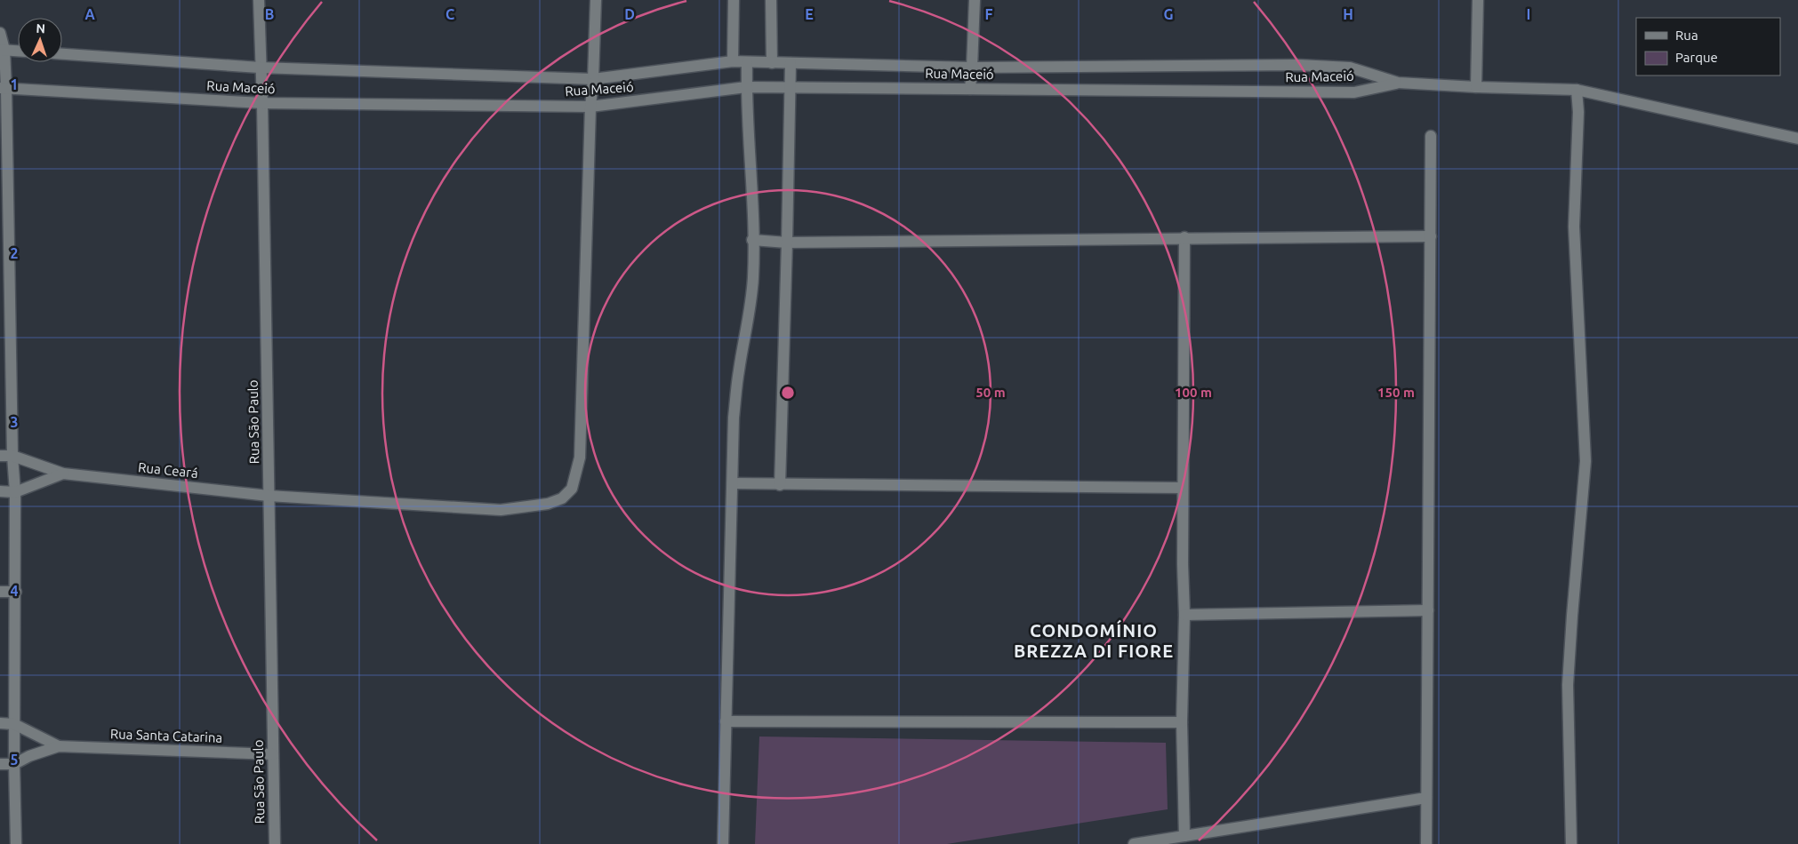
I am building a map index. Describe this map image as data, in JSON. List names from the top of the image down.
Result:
{
  "streets": {
    "street": [
      "Rua Maceió",
      "Rua São Paulo",
      "Rua Ceará",
      "Rua Santa Catarina"
    ]
  },
  "crossings": [
    ["Rua Maceió", "Rua São Paulo"],
    ["Rua Maceió", "Rua Ceará"],
    ["Rua São Paulo", "Rua Ceará"],
    ["Rua São Paulo", "Rua Santa Catarina"]
  ],
  "districts": ["CONDOMÍNIO BREZZA DI FIORE"],
  "legend": ["Rua", "Parque"],
  "north": "top",
  "grid": {
    "columns": [
      "A",
      "B",
      "C",
      "D",
      "E",
      "F",
      "G",
      "H",
      "I"
    ],
    "rows": [
      "1",
      "2",
      "3",
      "4",
      "5"
    ]
  },
  "rings": ["50 m", "100 m", "150 m"]
}
